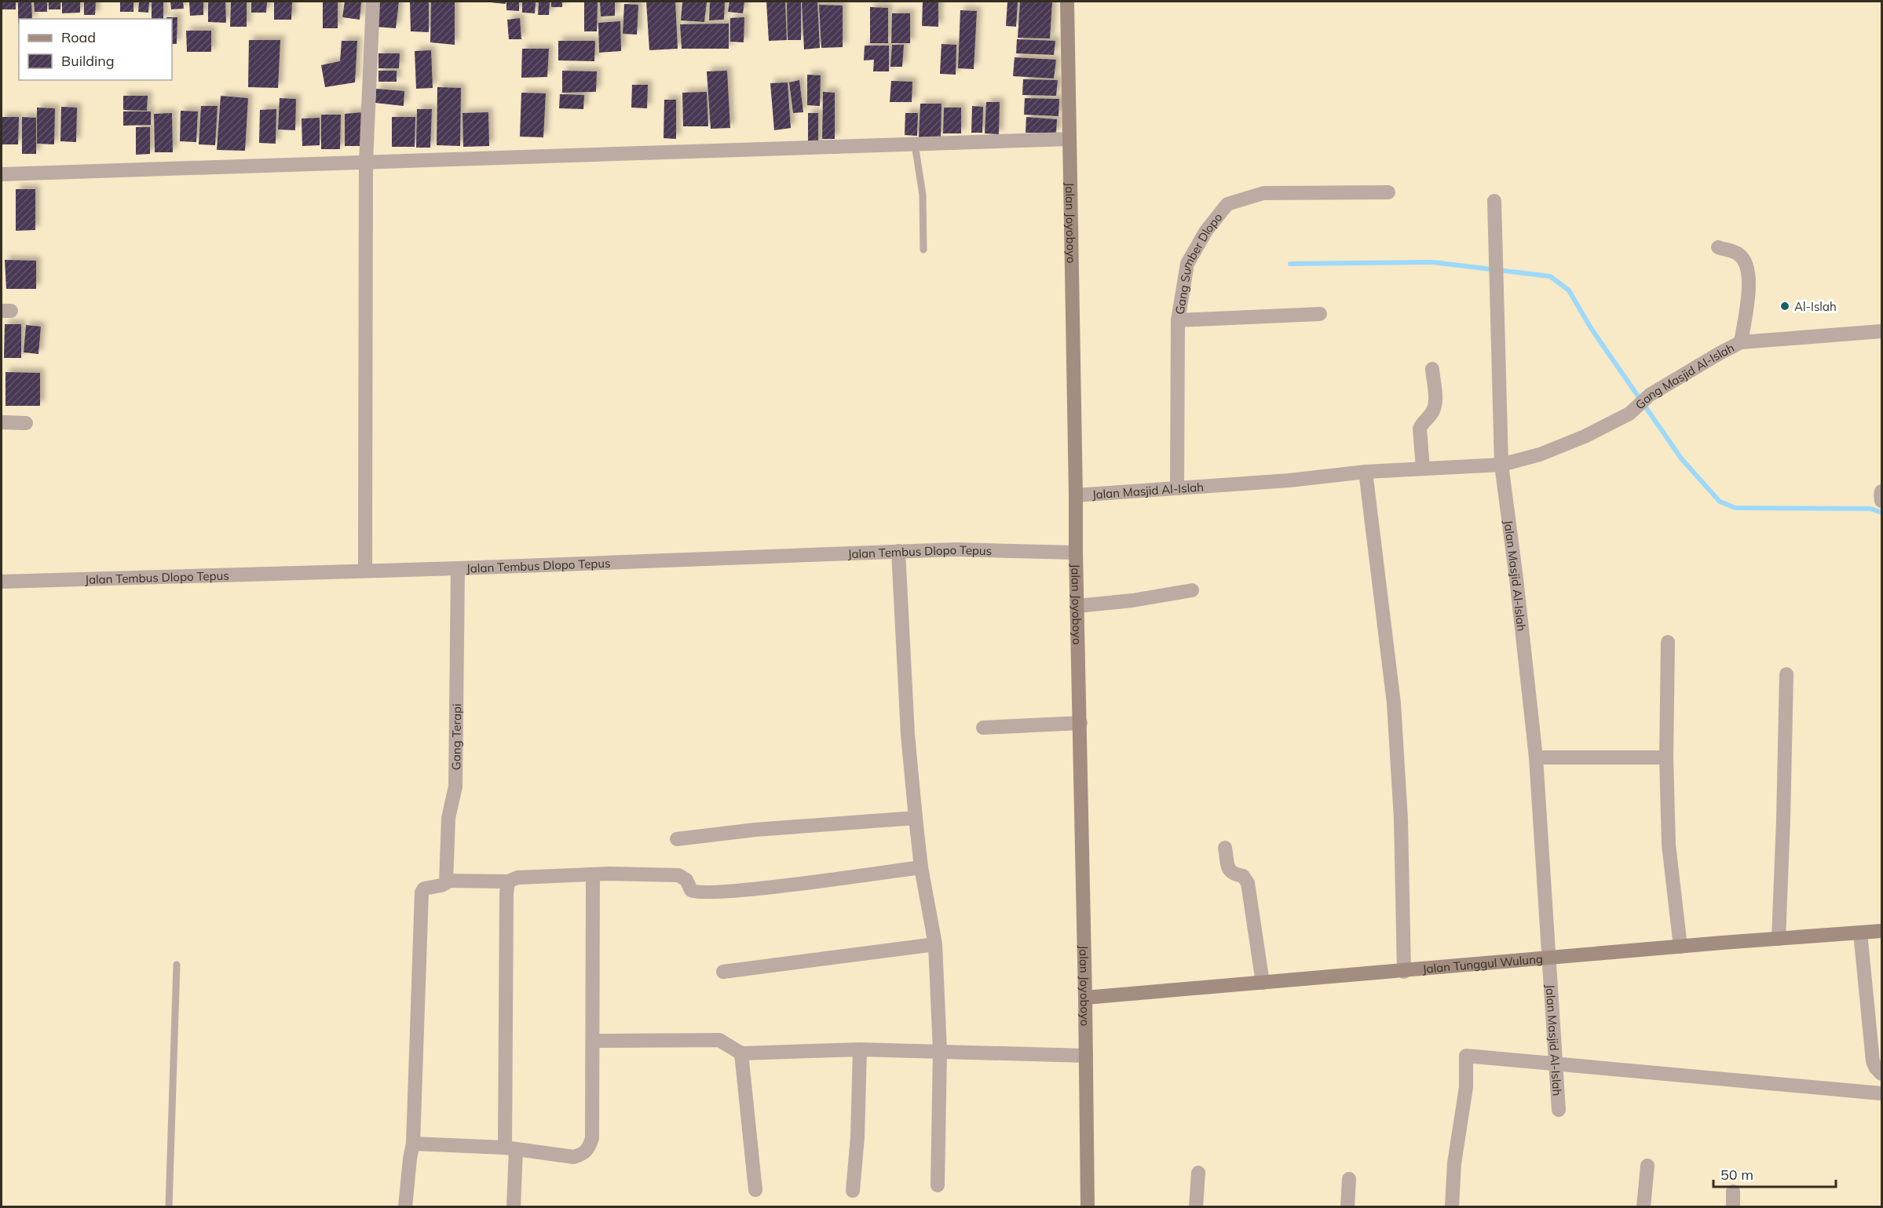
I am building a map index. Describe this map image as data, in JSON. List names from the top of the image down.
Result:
{
  "streets": {
    "main road": ["Jalan Joyoboyo", "Jalan Tunggul Wulung"],
    "street": [
      "Gang Sumber Dlopo",
      "Gang Masjid Al-Islah",
      "Jalan Masjid Al-Islah",
      "Jalan Tembus Dlopo Tepus",
      "Gang Terapi"
    ]
  },
  "crossings": [
    ["Jalan Joyoboyo", "Jalan Masjid Al-Islah"],
    ["Jalan Joyoboyo", "Jalan Tembus Dlopo Tepus"],
    ["Jalan Joyoboyo", "Jalan Tunggul Wulung"],
    ["Gang Sumber Dlopo", "Jalan Masjid Al-Islah"],
    ["Gang Masjid Al-Islah", "Jalan Masjid Al-Islah"],
    ["Jalan Masjid Al-Islah", "Jalan Tunggul Wulung"],
    ["Jalan Tembus Dlopo Tepus", "Gang Terapi"]
  ],
  "places": ["Al-Islah"],
  "legend": ["Road", "Building"],
  "scale_bar": "50 m"
}
